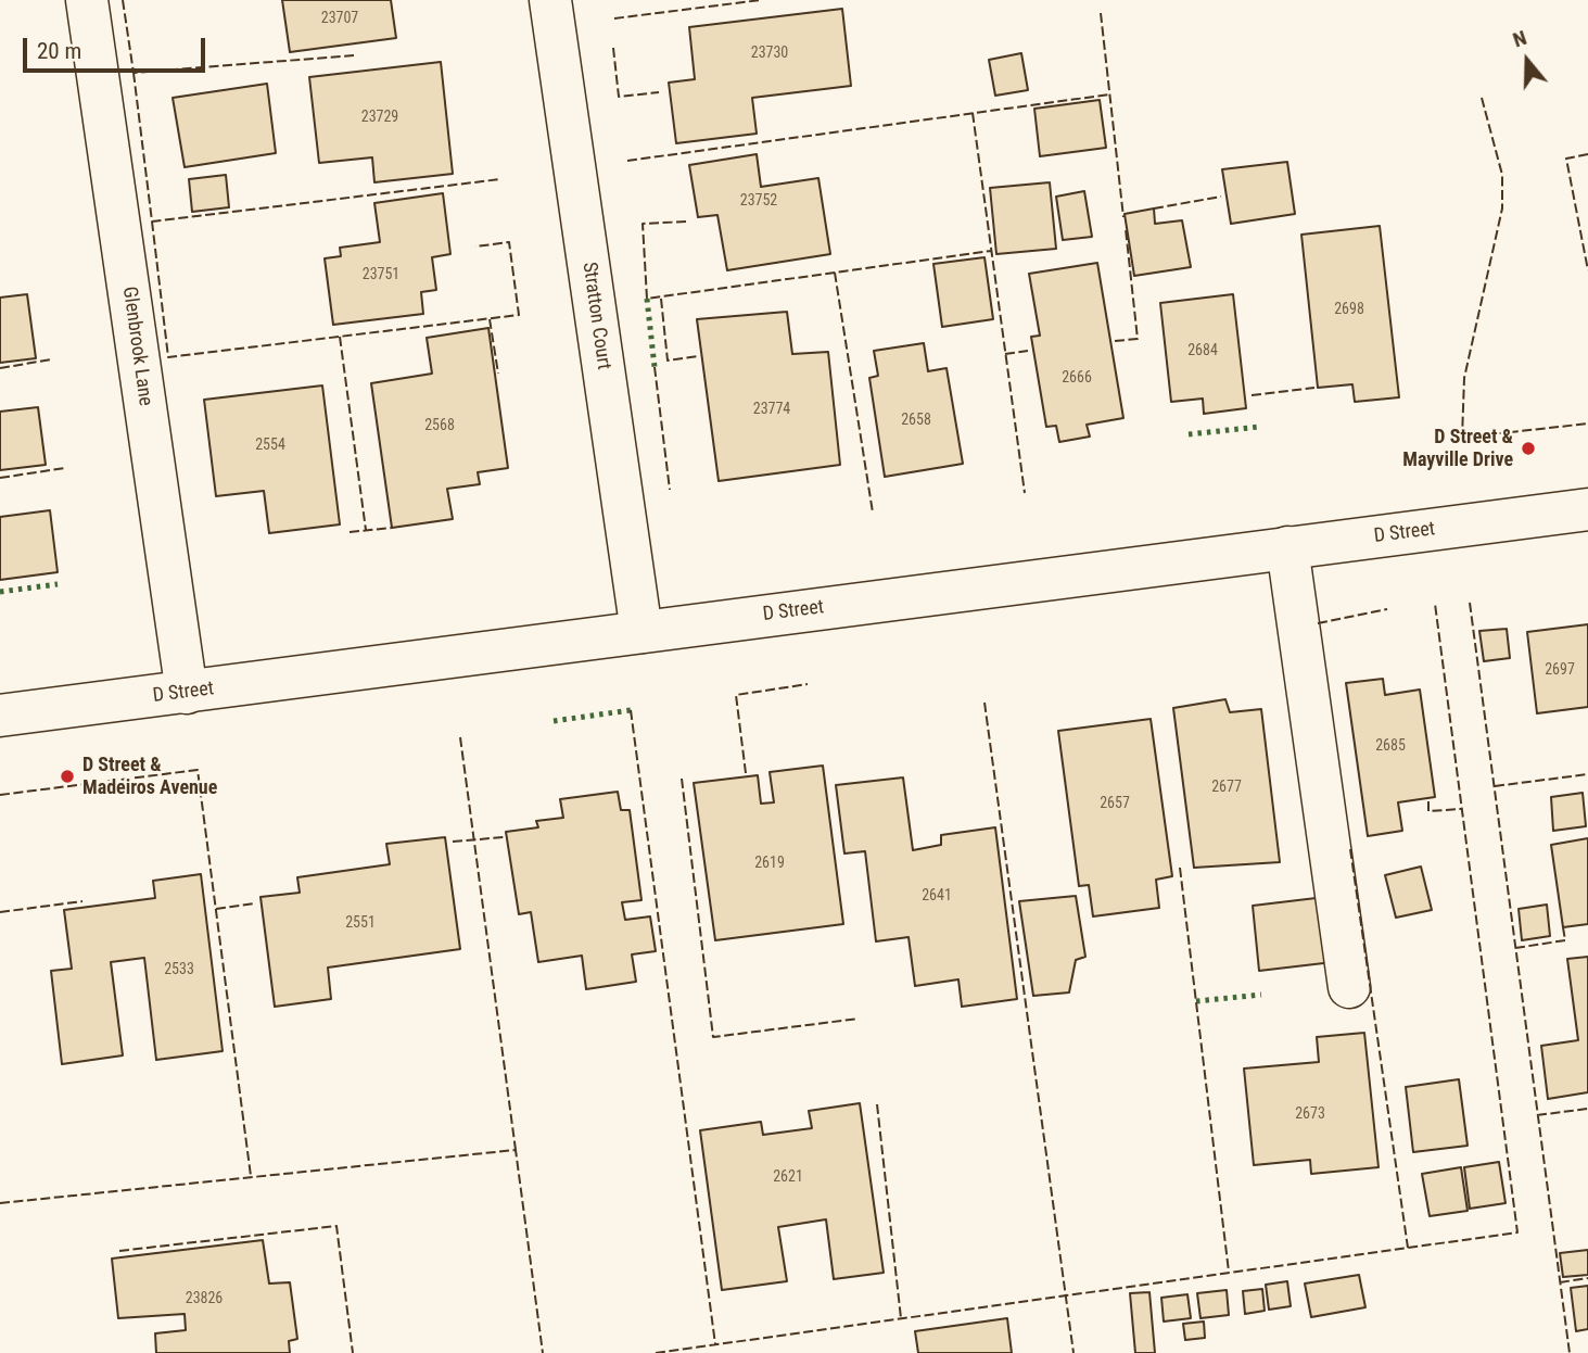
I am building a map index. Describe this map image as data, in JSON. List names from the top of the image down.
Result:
{
  "streets": {
    "main road": ["Stratton Court", "Glenbrook Lane", "D Street"]
  },
  "crossings": [
    ["Stratton Court", "D Street"],
    ["Glenbrook Lane", "D Street"]
  ],
  "places": ["D Street & Mayville Drive", "D Street & Madeiros Avenue"],
  "house_numbers": [
    "23707",
    "23730",
    "23729",
    "23752",
    "23751",
    "2698",
    "2684",
    "2666",
    "23774",
    "2658",
    "2568",
    "2554",
    "2697",
    "2685",
    "2677",
    "2657",
    "2619",
    "2641",
    "2551",
    "2533",
    "2673",
    "2621",
    "23826"
  ],
  "scale_bar": "20 m",
  "north": "top"
}
